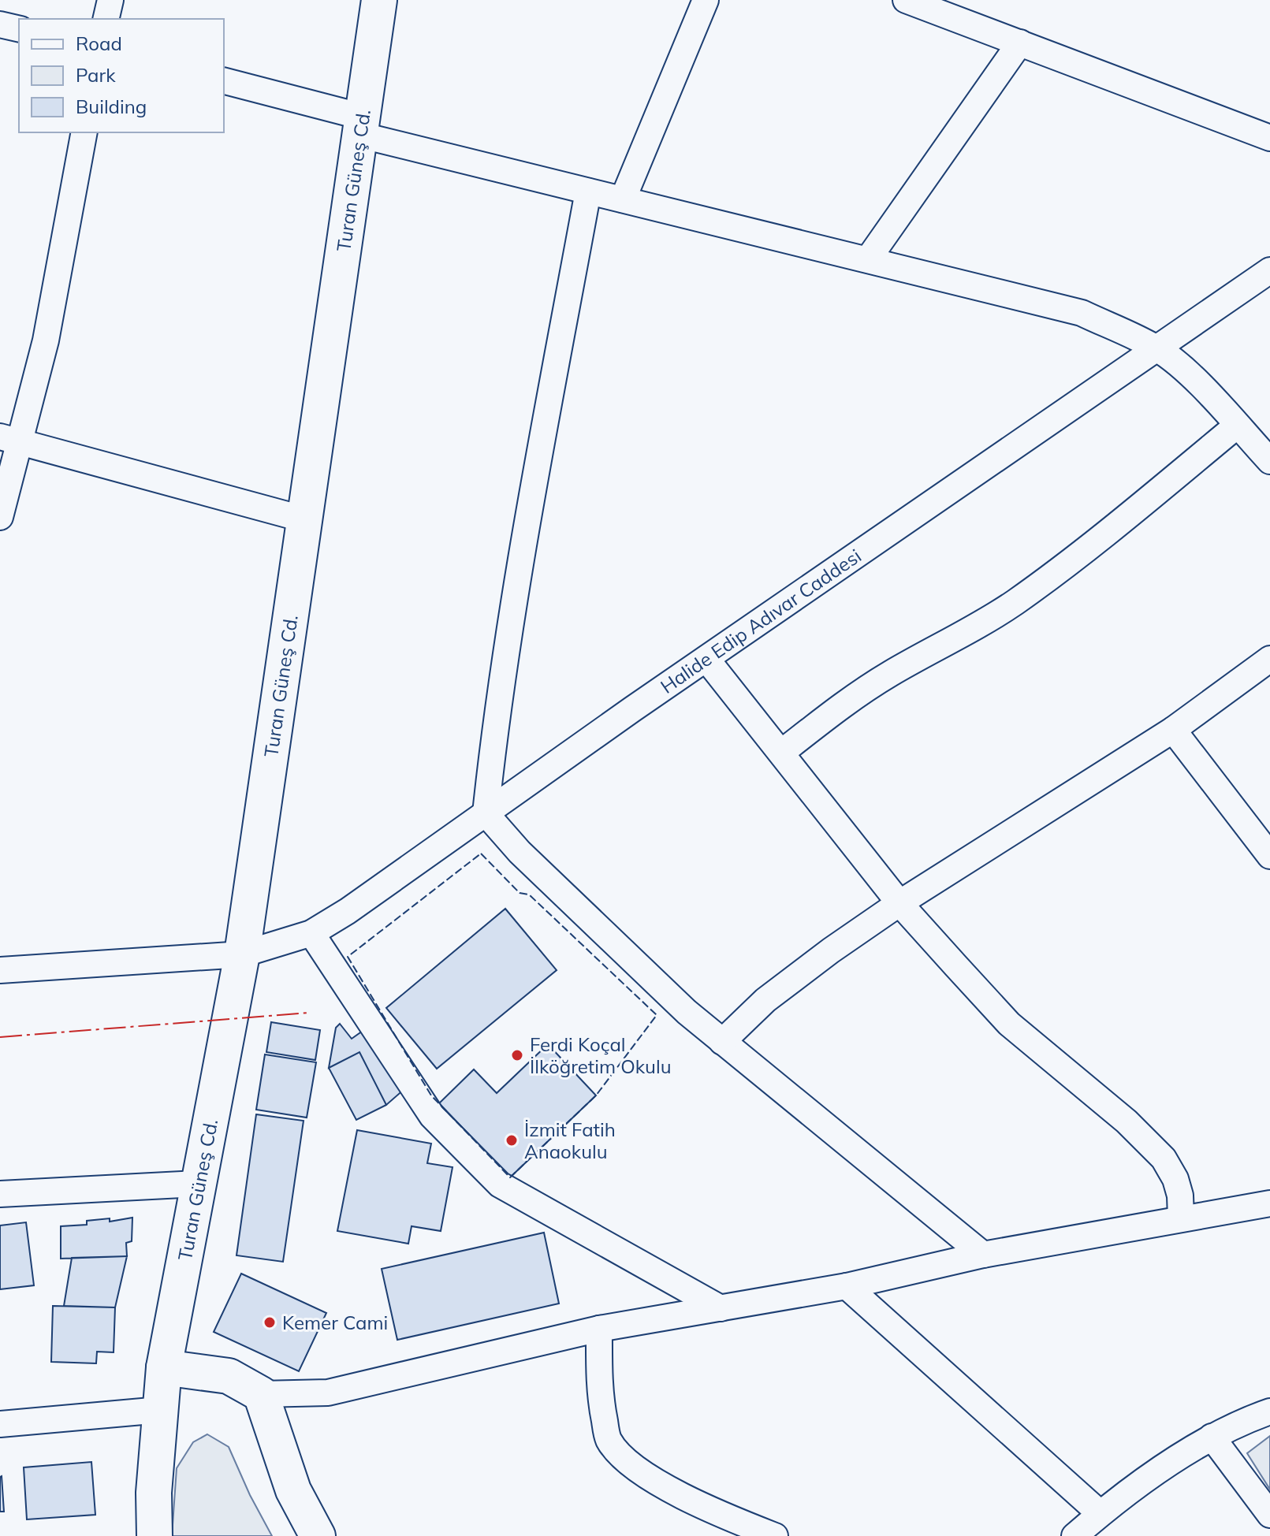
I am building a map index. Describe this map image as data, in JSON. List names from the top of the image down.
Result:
{
  "streets": {
    "main road": ["Turan Güneş Cd."],
    "street": ["Halide Edip Adıvar Caddesi"]
  },
  "crossings": [
    ["Turan Güneş Cd.", "Halide Edip Adıvar Caddesi"]
  ],
  "places": ["Ferdi Koçal İlköğretim Okulu", "İzmit Fatih Anaokulu", "Kemer Cami"],
  "legend": ["Road", "Park", "Building"]
}
